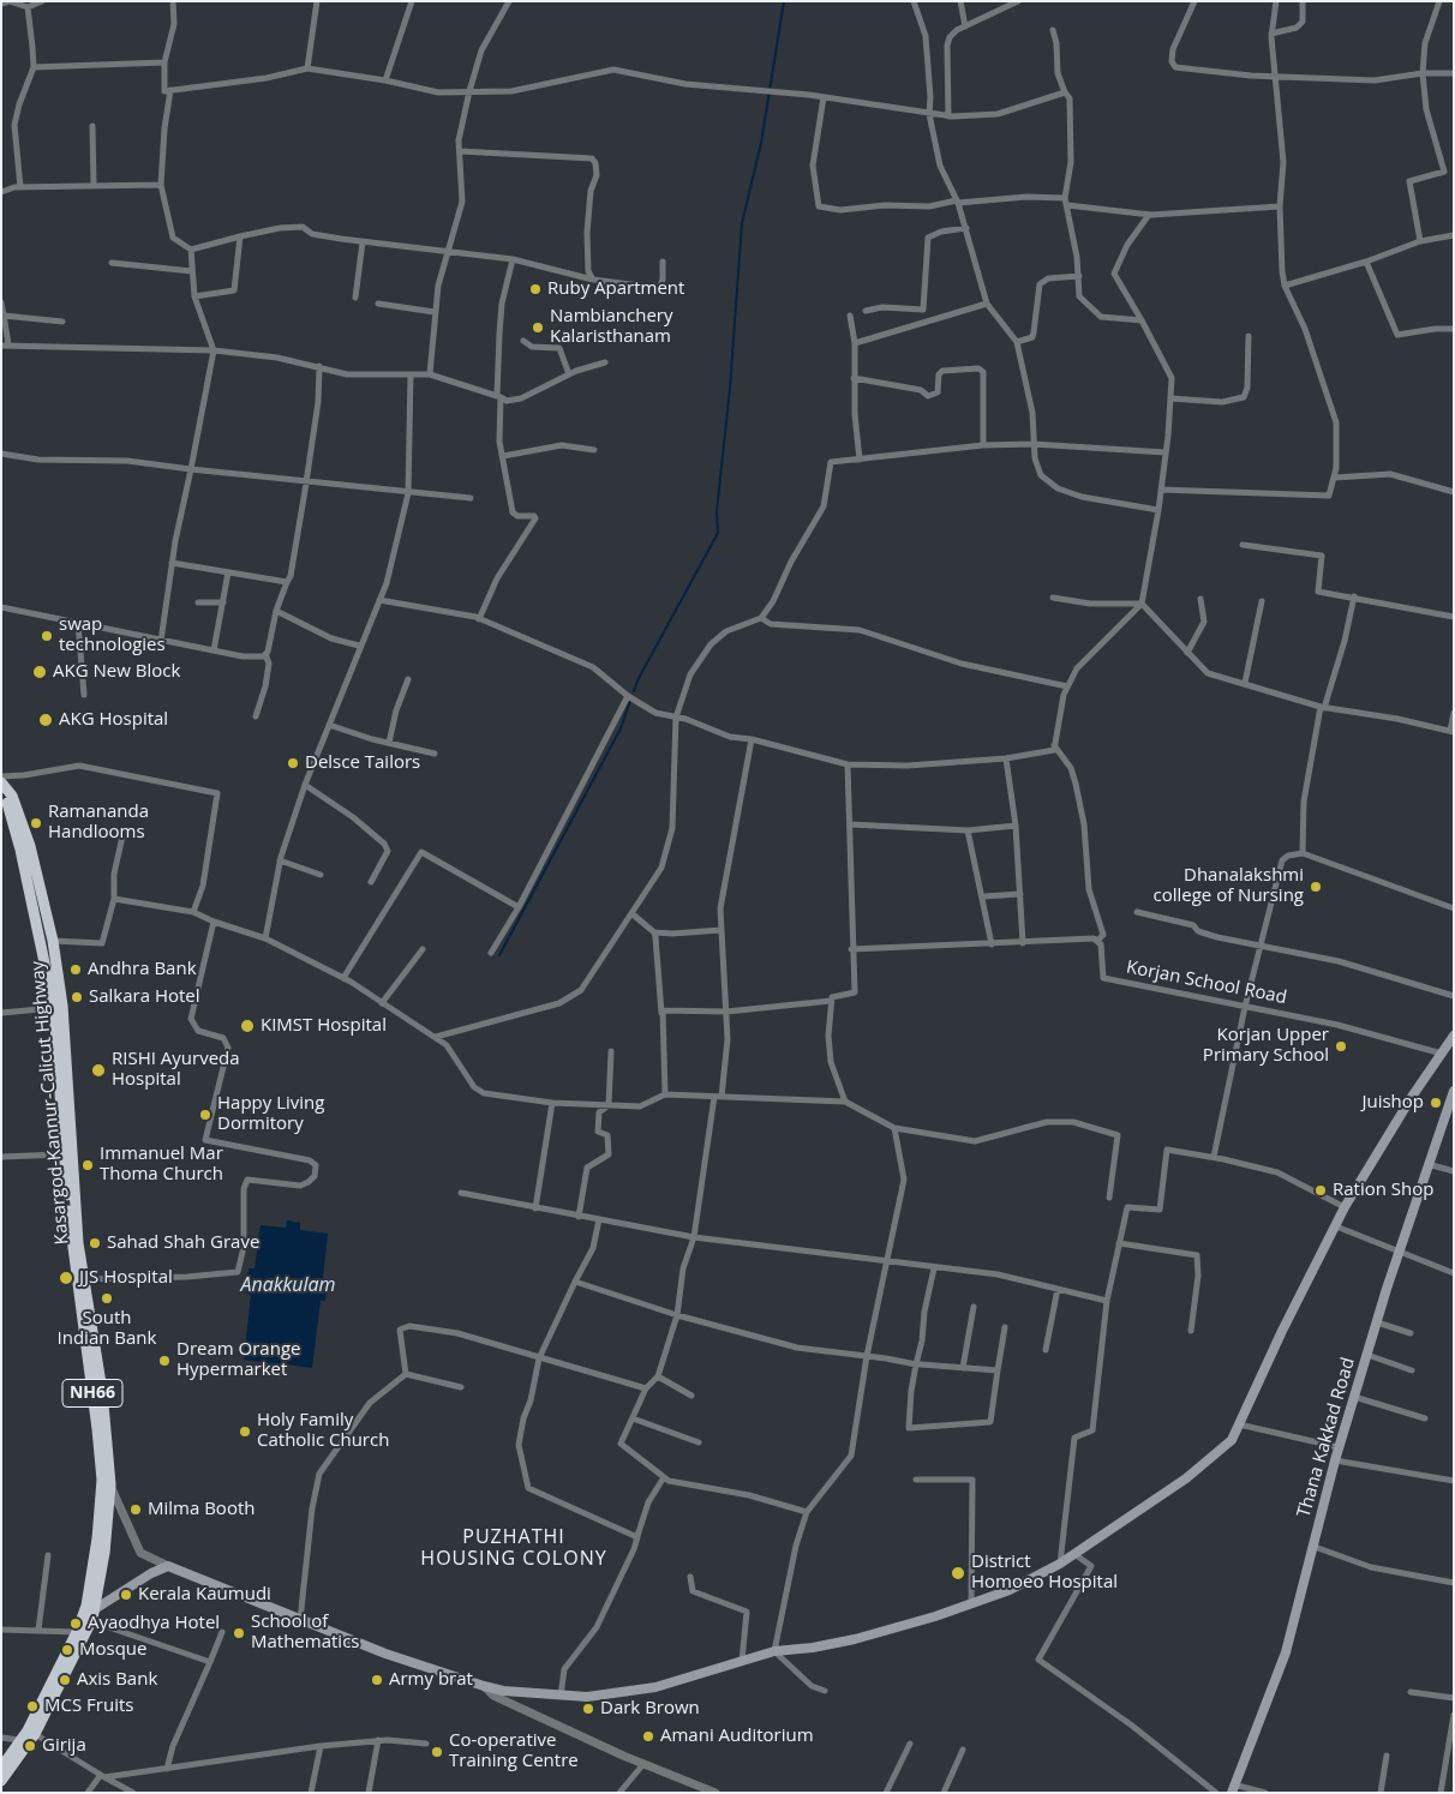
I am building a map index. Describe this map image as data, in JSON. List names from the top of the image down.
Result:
{
  "streets": {
    "highway": ["Kasargod-Kannur-Calicut Highway", "NH66"],
    "main road": ["Thana Kakkad Road"],
    "street": ["Korjan School Road"]
  },
  "districts": ["PUZHATHI HOUSING COLONY"],
  "water": ["Anakkulam"],
  "places": [
    "Ruby Apartment",
    "Nambianchery Kalaristhanam",
    "swap technologies",
    "AKG New Block",
    "AKG Hospital",
    "Delsce Tailors",
    "Ramananda Handlooms",
    "Dhanalakshmi college of Nursing",
    "Andhra Bank",
    "Salkara Hotel",
    "KIMST Hospital",
    "Korjan Upper Primary School",
    "RISHI Ayurveda Hospital",
    "Juishop",
    "Happy Living Dormitory",
    "Immanuel Mar Thoma Church",
    "Ration Shop",
    "Sahad Shah Grave",
    "JJS Hospital",
    "South Indian Bank",
    "Dream Orange Hypermarket",
    "Holy Family Catholic Church",
    "Milma Booth",
    "District Homoeo Hospital",
    "Kerala Kaumudi",
    "Ayaodhya Hotel",
    "School of Mathematics",
    "Mosque",
    "Axis Bank",
    "Army brat",
    "MCS Fruits",
    "Dark Brown",
    "Amani Auditorium",
    "Girija",
    "Co-operative Training Centre"
  ]
}
